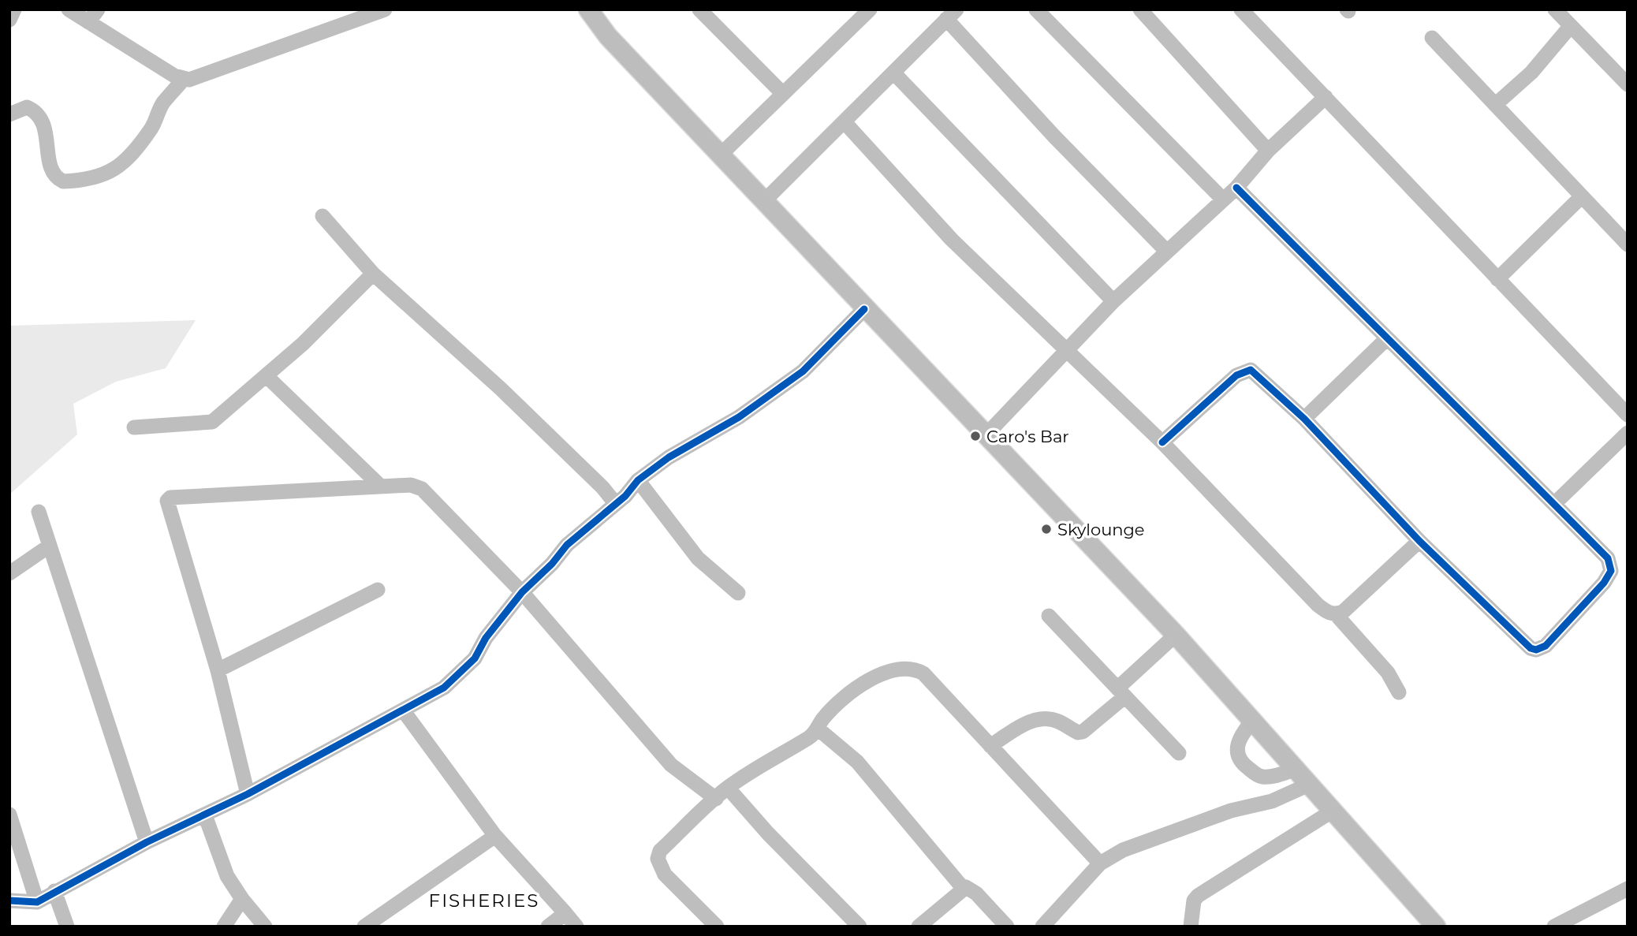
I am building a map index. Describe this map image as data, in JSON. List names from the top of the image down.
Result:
{
  "districts": ["FISHERIES"],
  "places": ["Caro's Bar", "Skylounge"]
}
